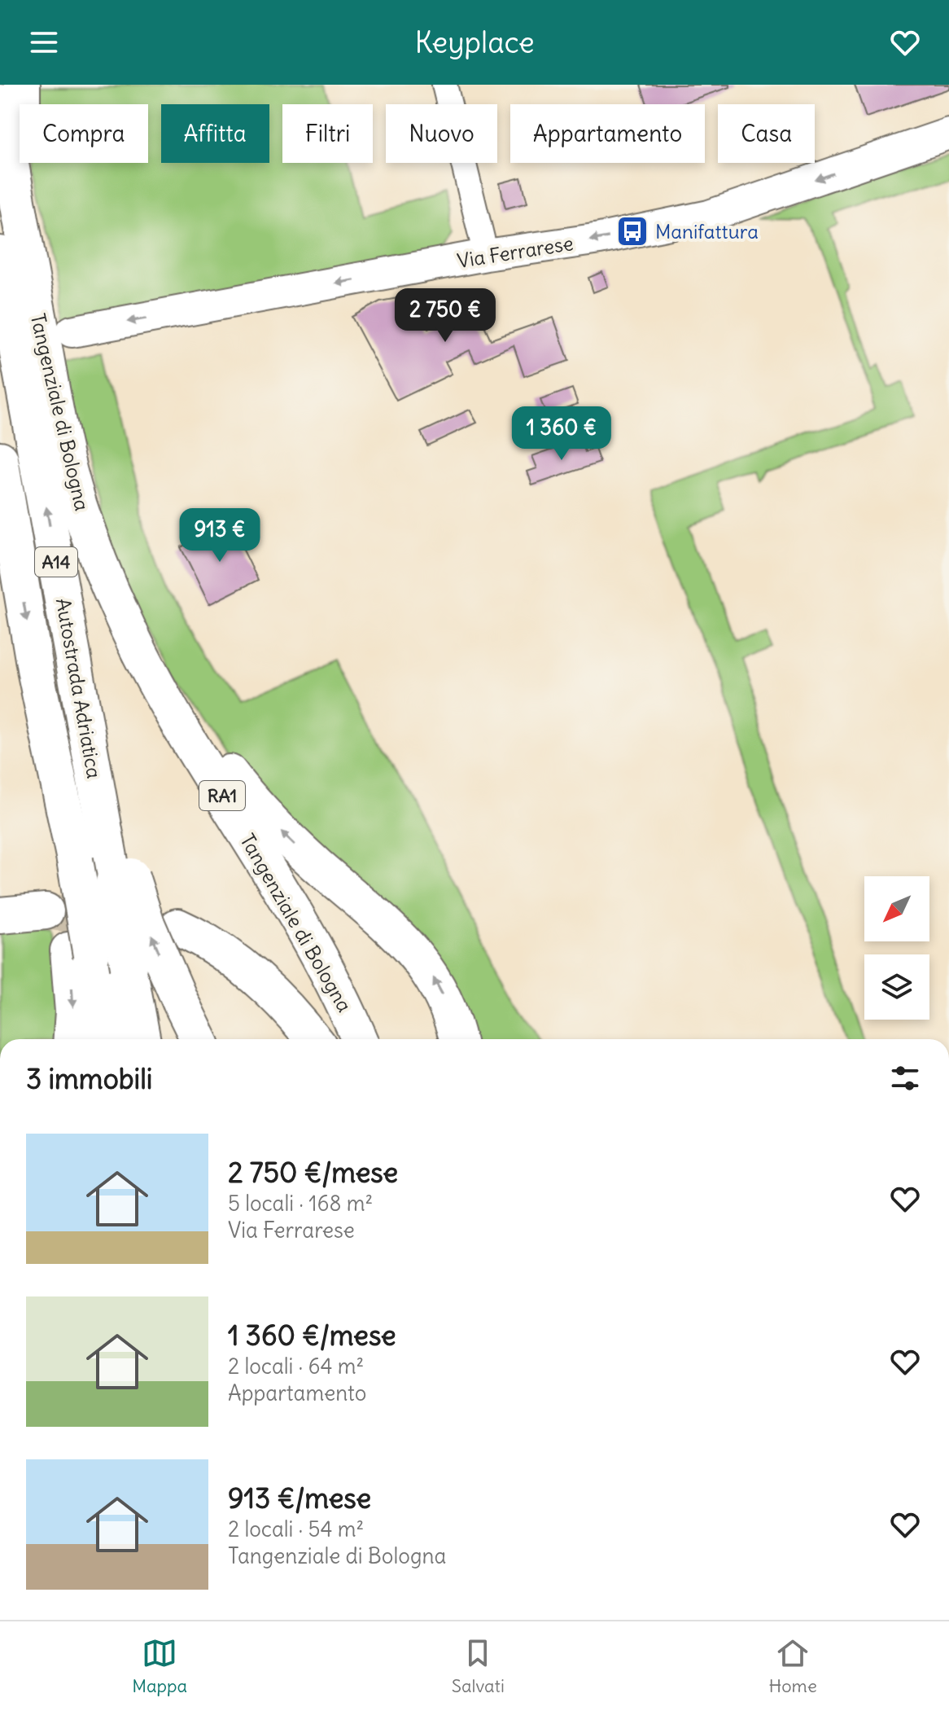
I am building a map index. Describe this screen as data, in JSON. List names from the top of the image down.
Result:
{
  "streets": {
    "highway": [
      "Tangenziale di Bologna",
      "A14",
      "Autostrada Adriatica",
      "RA1"
    ],
    "main road": ["Via Ferrarese"]
  },
  "crossings": [
    ["Via Ferrarese", "Tangenziale di Bologna"]
  ],
  "one_way": ["Via Ferrarese"],
  "places": {
    "bus stop": ["Manifattura"]
  },
  "north": "bottom left",
  "page": {
    "header": "Keyplace",
    "chip": [
      "Compra",
      "Affitta",
      "Filtri",
      "Nuovo",
      "Appartamento",
      "Casa"
    ],
    "price": ["2 750 €", "1 360 €", "913 €"],
    "heading": "3 immobili",
    "list": [
      {
        "name": "2 750 €/mese",
        "note": "5 locali · 168 m² · Via Ferrarese"
      },
      {
        "name": "1 360 €/mese",
        "note": "2 locali · 64 m² · Appartamento"
      },
      {
        "name": "913 €/mese",
        "note": "2 locali · 54 m² · Tangenziale di Bologna"
      }
    ],
    "tabs": ["Mappa", "Salvati", "Home"]
  }
}
